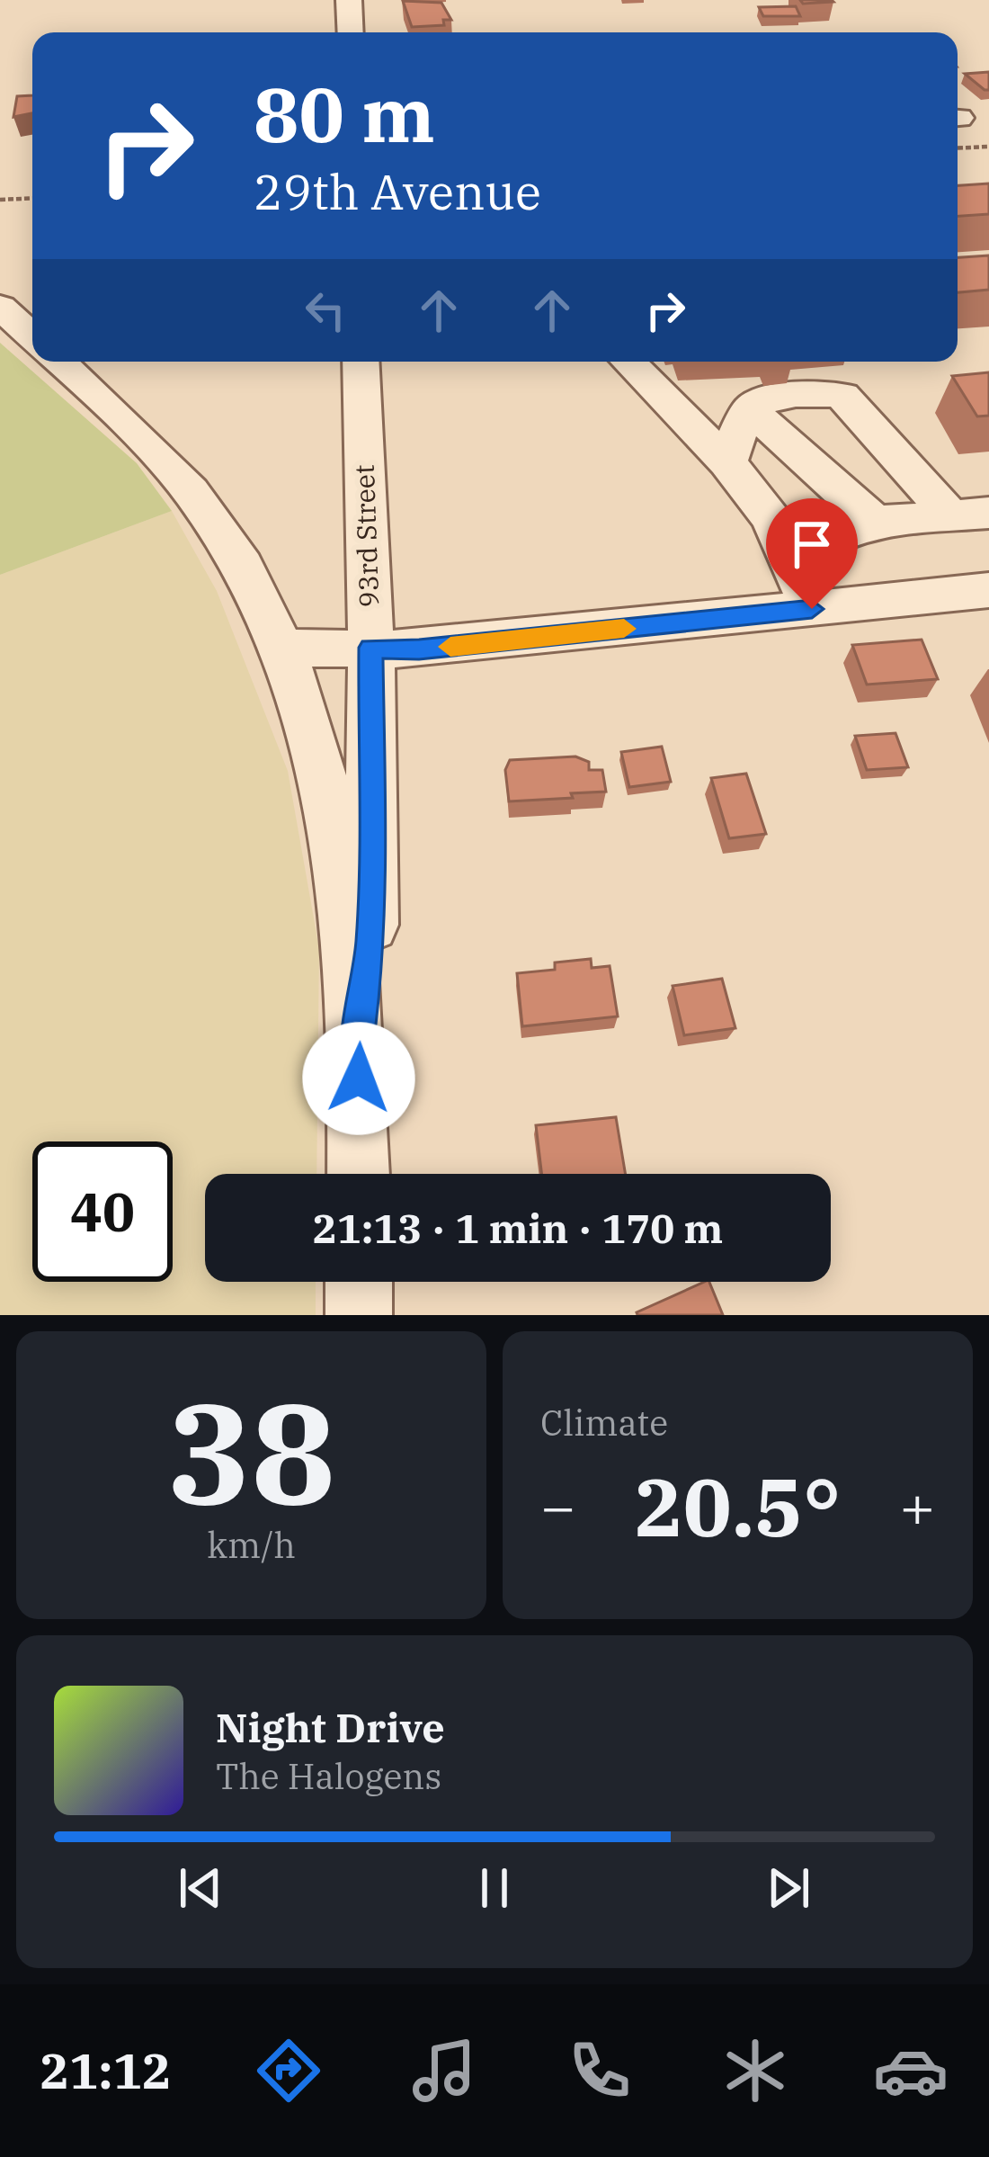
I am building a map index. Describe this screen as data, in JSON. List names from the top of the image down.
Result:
{
  "streets": {
    "street": ["93rd Street"]
  },
  "page": {
    "turn": ["80 m", "29th Avenue"],
    "limit": "40",
    "trip": "21:13 · 1 min · 170 m",
    "tile": [
      ["38", "km/h"],
      "Climate"
    ],
    "heat": ["−", "20.5°", "+"],
    "song": ["Night Drive", "The Halogens"],
    "tabs": "21:12"
  }
}
